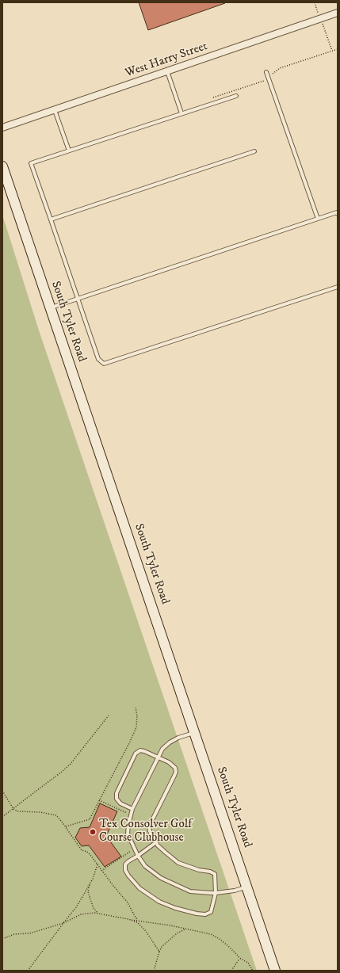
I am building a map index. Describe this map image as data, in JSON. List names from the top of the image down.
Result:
{
  "streets": {
    "street": ["West Harry Street", "South Tyler Road"]
  },
  "places": ["Tex Consolver Golf Course Clubhouse"]
}
